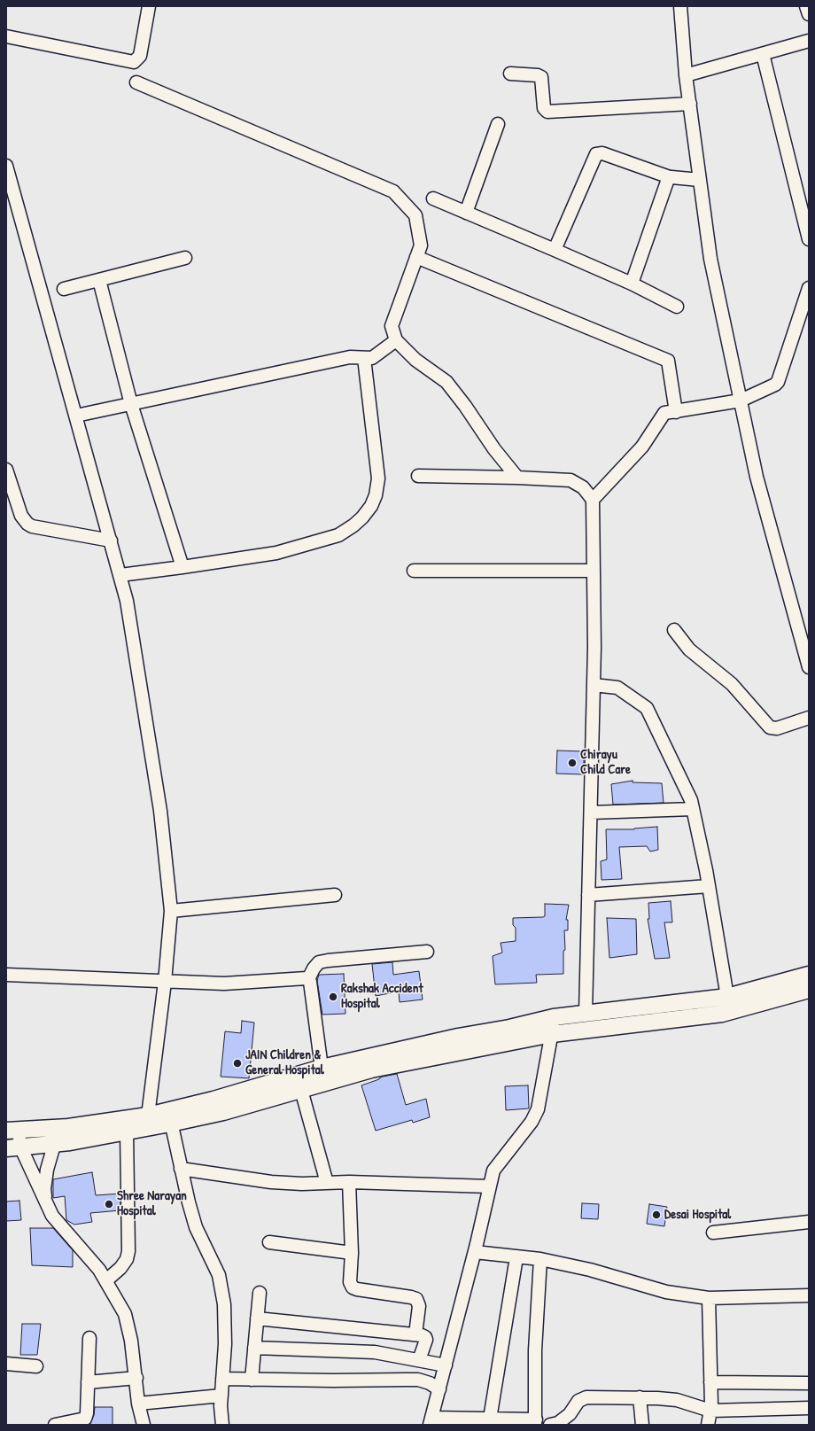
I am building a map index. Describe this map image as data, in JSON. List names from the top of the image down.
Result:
{
  "places": [
    "Chirayu Child Care",
    "Rakshak Accident Hospital",
    "JAIN Children & General Hospital",
    "Shree Narayan Hospital",
    "Desai Hospital"
  ]
}
